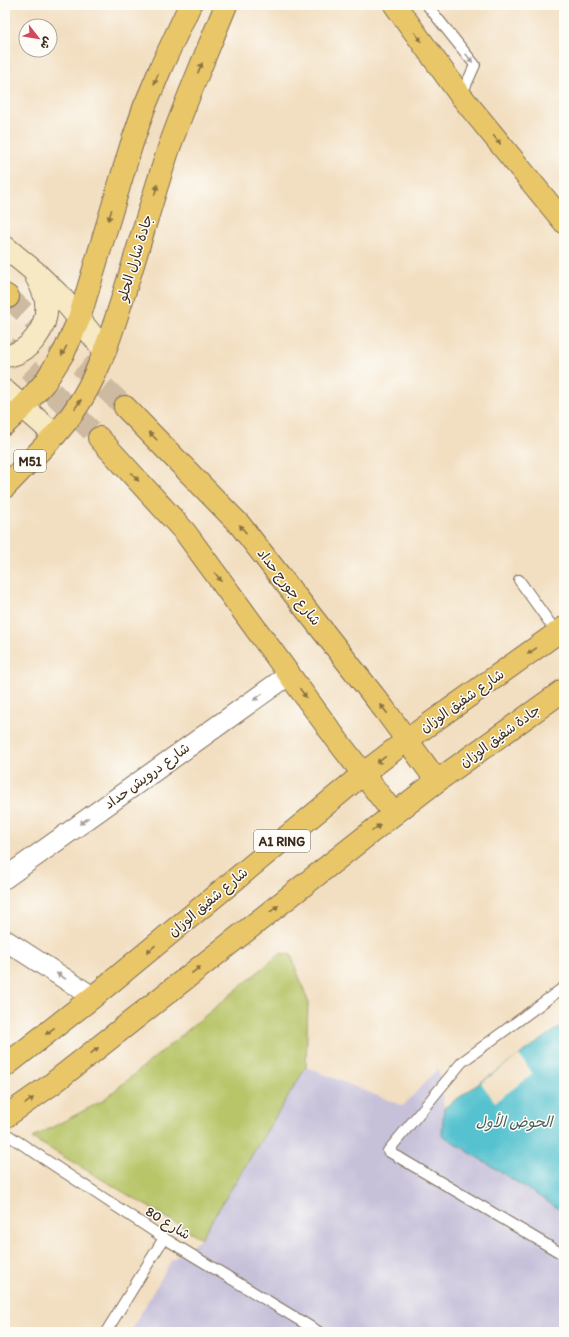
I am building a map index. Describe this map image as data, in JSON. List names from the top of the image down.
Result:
{
  "streets": {
    "main road": [
      "جادة شارل الحلو",
      "M51",
      "شارع جورج حداد",
      "شارع شفيق الوزان",
      "جادة شفيق الوزان",
      "A1 RING"
    ],
    "street": ["شارع درويش حداد"],
    "lane": ["شارع 80"]
  },
  "crossings": [
    ["شارع جورج حداد", "شارع شفيق الوزان"],
    ["شارع جورج حداد", "جادة شفيق الوزان"]
  ],
  "one_way": ["شارع درويش حداد"],
  "water": ["الحوض الأول"],
  "north": "bottom right"
}
